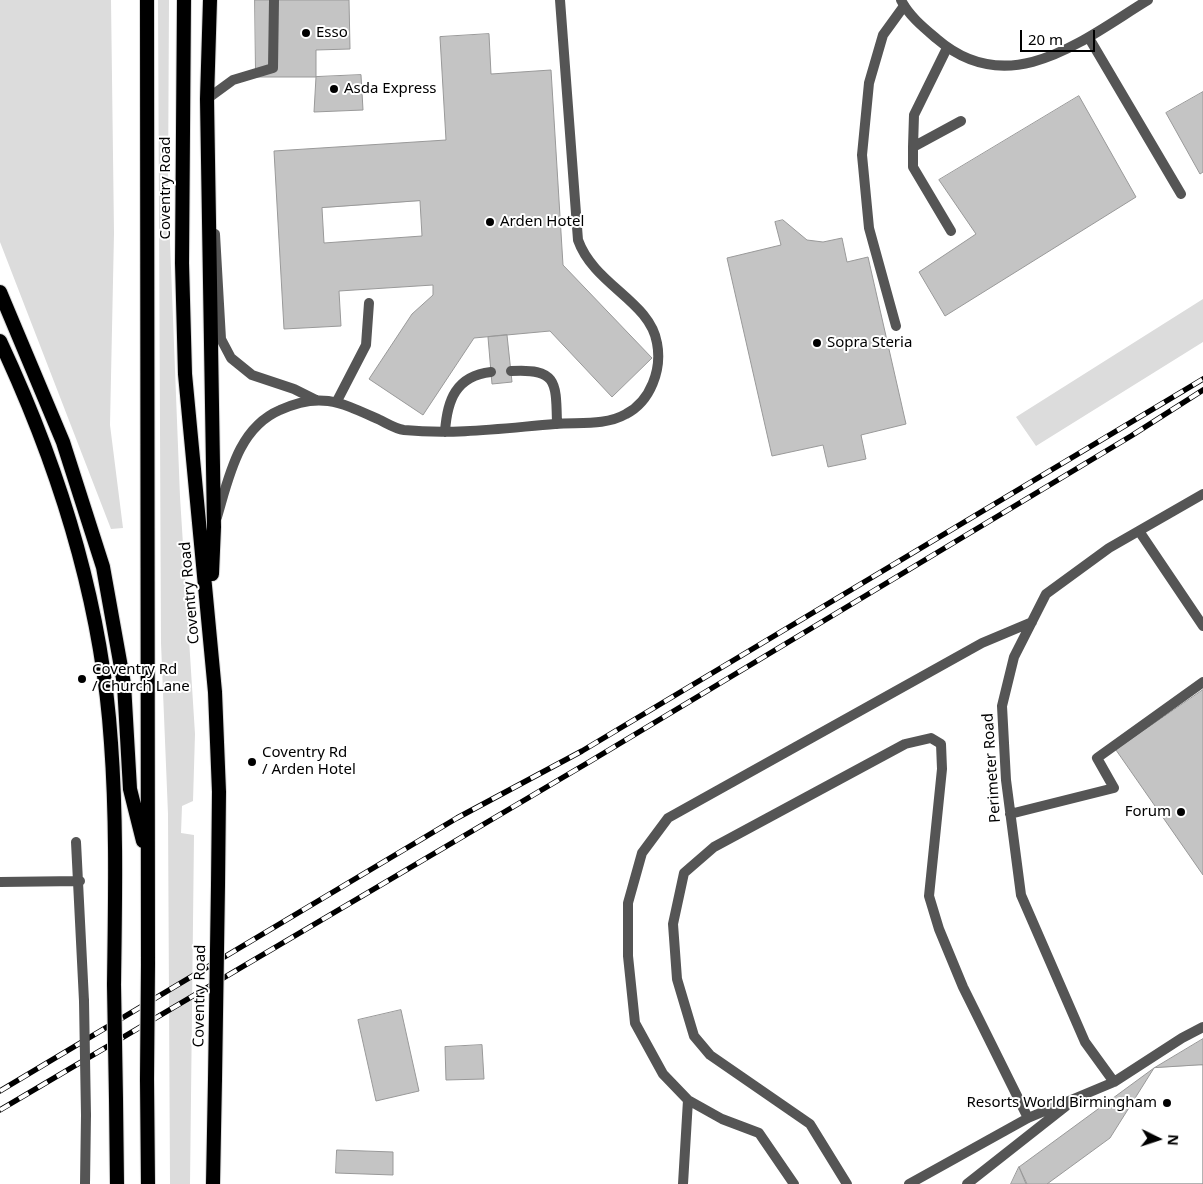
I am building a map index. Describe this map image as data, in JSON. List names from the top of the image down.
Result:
{
  "streets": {
    "highway": ["Coventry Road"],
    "street": ["Perimeter Road"]
  },
  "places": [
    "Esso",
    "Asda Express",
    "Arden Hotel",
    "Sopra Steria",
    "Coventry Rd / Church Lane",
    "Coventry Rd / Arden Hotel",
    "Forum",
    "Resorts World Birmingham"
  ],
  "scale_bar": "20 m",
  "north": "right"
}
